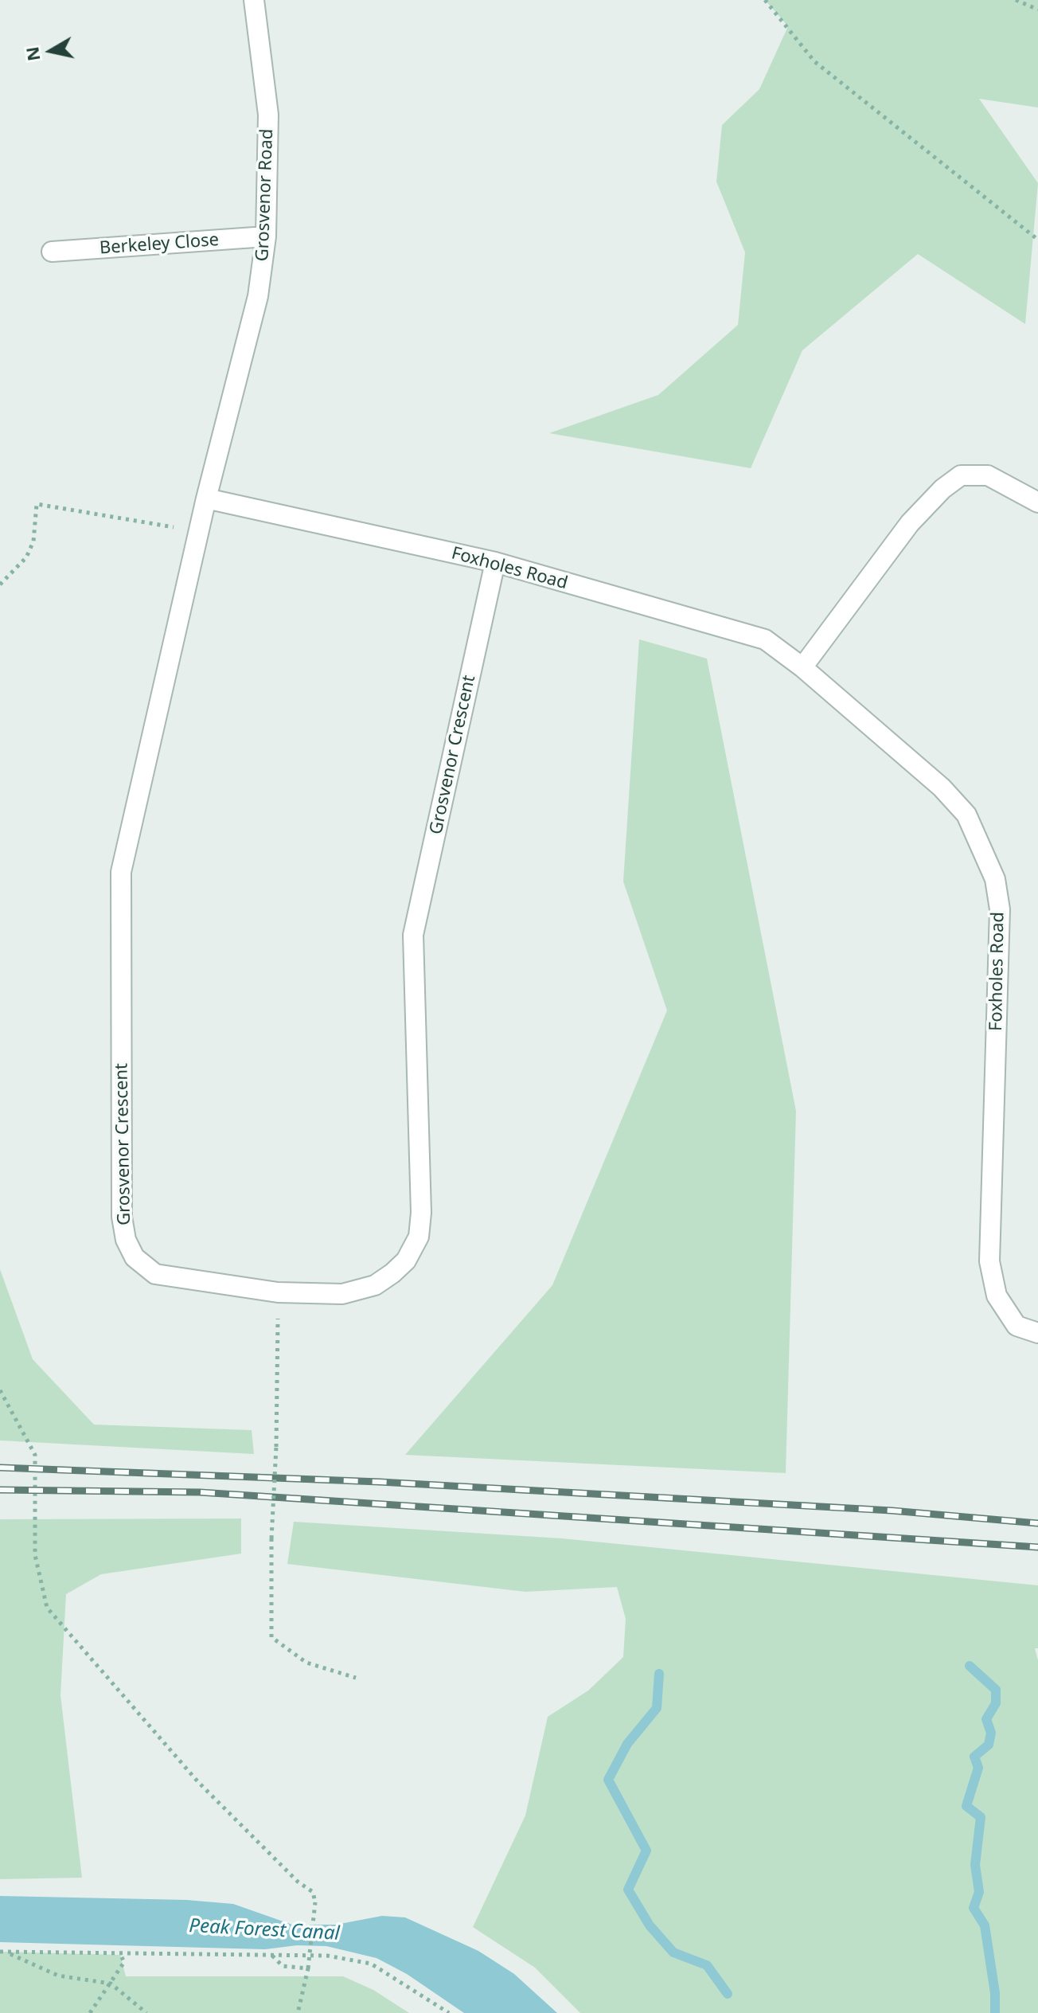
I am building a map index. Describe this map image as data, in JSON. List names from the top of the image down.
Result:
{
  "streets": {
    "street": [
      "Grosvenor Road",
      "Berkeley Close",
      "Foxholes Road",
      "Grosvenor Crescent"
    ]
  },
  "crossings": [
    ["Grosvenor Road", "Berkeley Close"],
    ["Grosvenor Road", "Foxholes Road"],
    ["Grosvenor Road", "Grosvenor Crescent"],
    ["Foxholes Road", "Grosvenor Crescent"]
  ],
  "water": ["Peak Forest Canal"],
  "north": "left"
}
